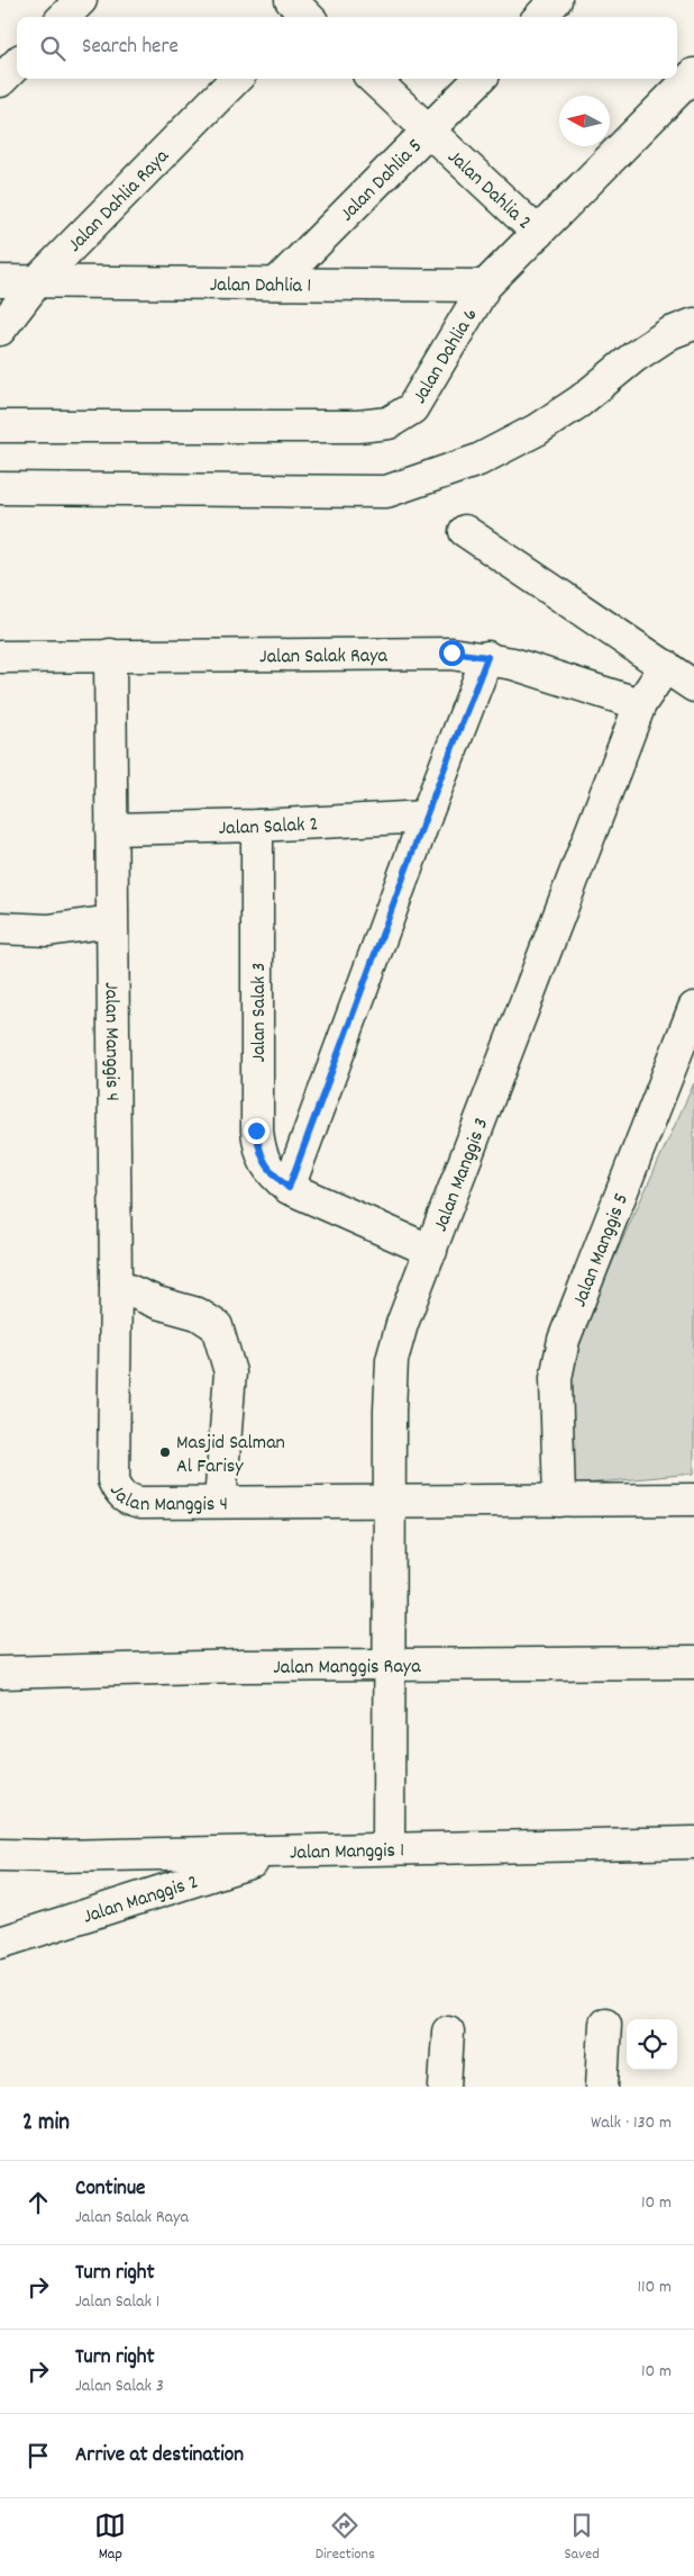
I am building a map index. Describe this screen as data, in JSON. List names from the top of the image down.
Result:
{
  "streets": {
    "street": [
      "Jalan Dahlia 5",
      "Jalan Dahlia 2",
      "Jalan Dahlia Raya",
      "Jalan Dahlia 1",
      "Jalan Dahlia 6",
      "Jalan Salak Raya",
      "Jalan Salak 2",
      "Jalan Salak 3",
      "Jalan Manggis 4",
      "Jalan Manggis 3",
      "Jalan Manggis 5",
      "Jalan Manggis Raya",
      "Jalan Manggis 1",
      "Jalan Manggis 2"
    ]
  },
  "crossings": [
    ["Jalan Dahlia 5", "Jalan Dahlia 2"],
    ["Jalan Dahlia 5", "Jalan Dahlia 1"],
    ["Jalan Dahlia 2", "Jalan Dahlia 6"],
    ["Jalan Dahlia Raya", "Jalan Dahlia 1"],
    ["Jalan Dahlia 1", "Jalan Dahlia 6"],
    ["Jalan Salak Raya", "Jalan Manggis 4"],
    ["Jalan Salak Raya", "Jalan Manggis 3"],
    ["Jalan Salak 2", "Jalan Salak 3"],
    ["Jalan Salak 2", "Jalan Manggis 4"],
    ["Jalan Salak 3", "Jalan Manggis 3"],
    ["Jalan Manggis 4", "Jalan Manggis 3"],
    ["Jalan Manggis 4", "Jalan Manggis 5"],
    ["Jalan Manggis 3", "Jalan Manggis Raya"],
    ["Jalan Manggis 3", "Jalan Manggis 1"],
    ["Jalan Manggis 1", "Jalan Manggis 2"]
  ],
  "places": ["Masjid Salman Al Farisy"],
  "north": "left",
  "page": {
    "search": "Search here",
    "heading": ["2 min", "Walk · 130 m"],
    "list": [
      ["Continue", "Jalan Salak Raya", "10 m"],
      ["Turn right", "Jalan Salak 1", "110 m"],
      ["Turn right", "Jalan Salak 3", "10 m"],
      "Arrive at destination"
    ],
    "nav": ["Map", "Directions", "Saved"]
  }
}
